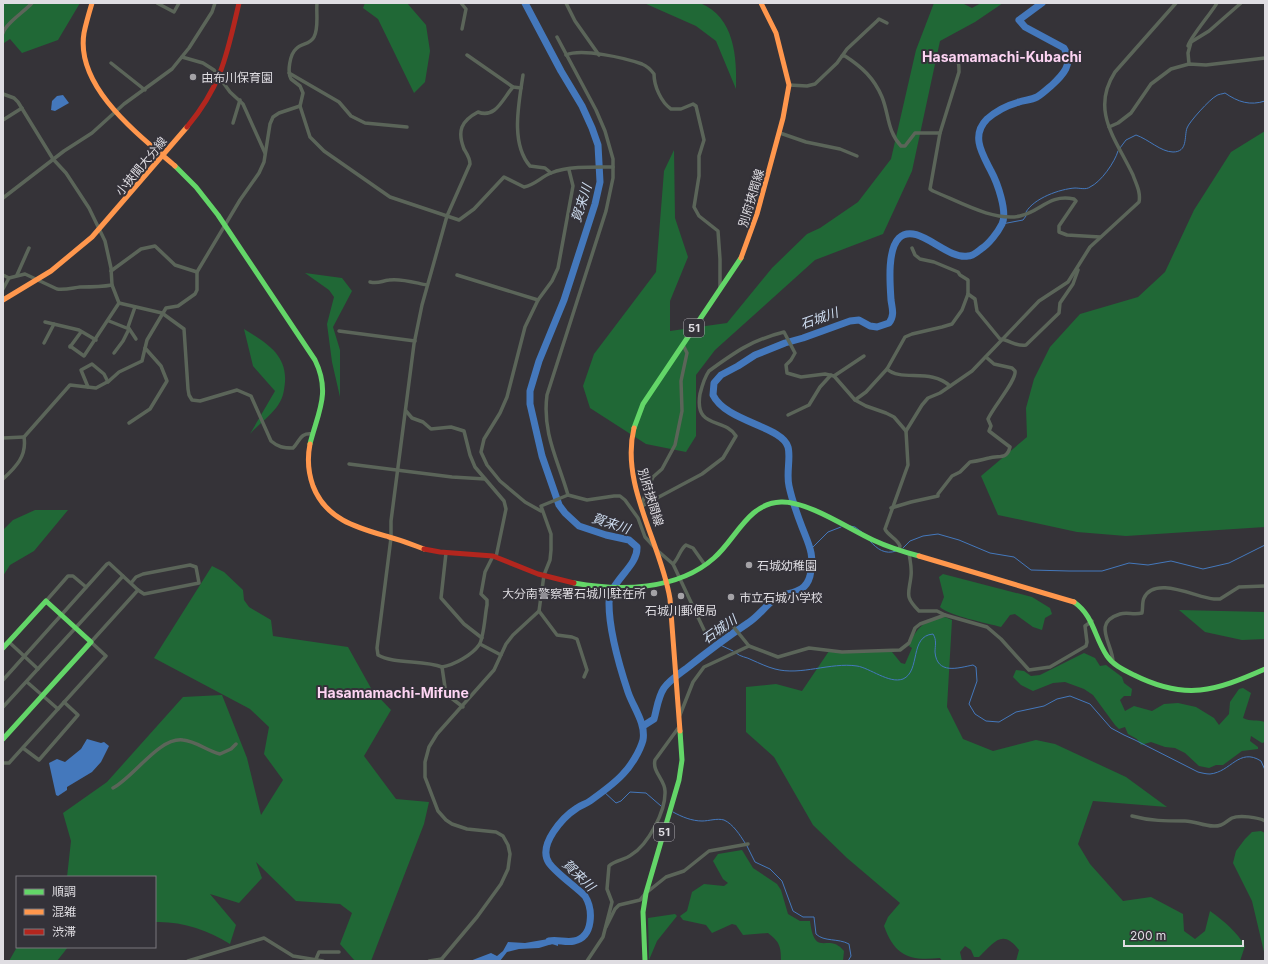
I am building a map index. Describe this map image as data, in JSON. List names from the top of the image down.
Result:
{
  "streets": {
    "street": ["小挾間大分線", "別府挾間線", "51"]
  },
  "districts": ["Hasamamachi-Kubachi", "Hasamamachi-Mifune"],
  "water": ["賀来川", "石城川"],
  "places": [
    "由布川保育園",
    "石城幼稚園",
    "大分南警察署石城川駐在所",
    "石城川郵便局",
    "市立石城小学校"
  ],
  "legend": ["順調", "混雑", "渋滞"],
  "scale_bar": "200 m"
}
